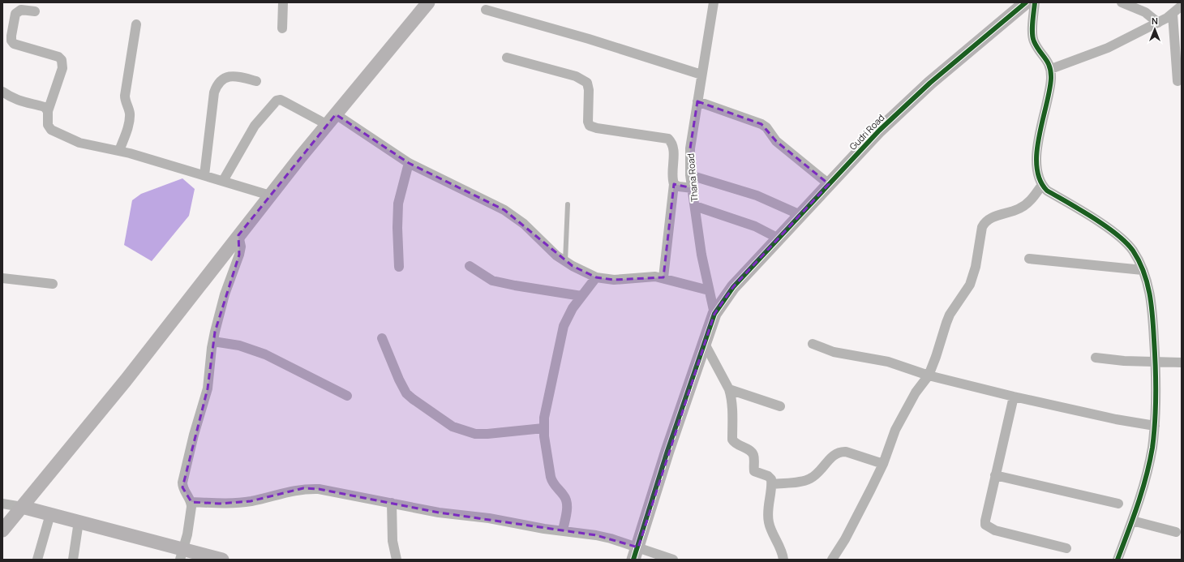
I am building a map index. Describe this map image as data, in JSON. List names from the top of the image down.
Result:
{
  "streets": {
    "main road": ["Gudri Road"],
    "street": ["Thana Road"]
  },
  "crossings": [
    ["Gudri Road", "Thana Road"]
  ],
  "north": "top"
}
